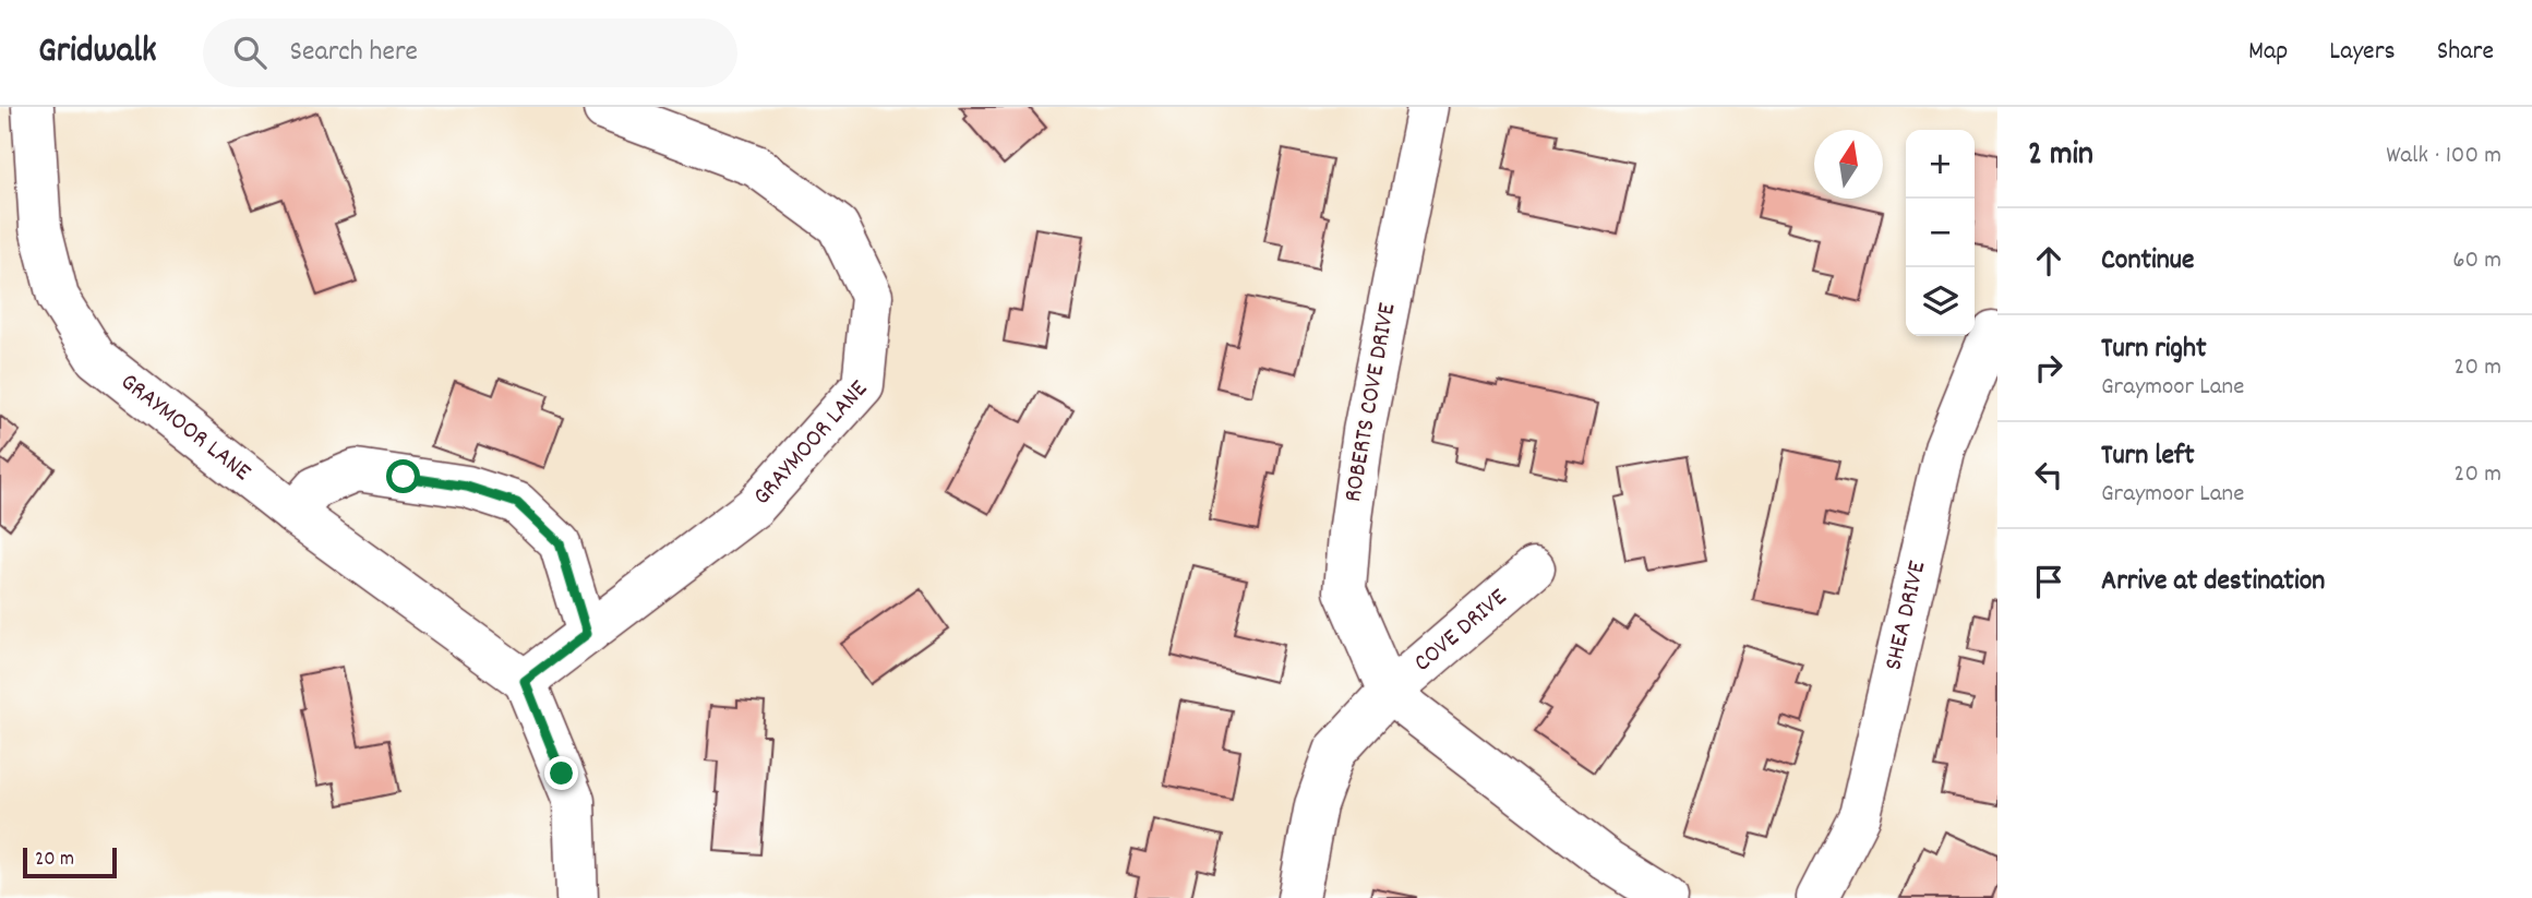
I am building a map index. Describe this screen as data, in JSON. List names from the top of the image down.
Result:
{
  "streets": {
    "street": [
      "ROBERTS COVE DRIVE",
      "GRAYMOOR LANE",
      "SHEA DRIVE",
      "COVE DRIVE"
    ]
  },
  "crossings": [
    ["ROBERTS COVE DRIVE", "COVE DRIVE"]
  ],
  "scale_bar": "20 m",
  "north": "top",
  "page": {
    "header": "Gridwalk",
    "search": "Search here",
    "nav": ["Map", "Layers", "Share"],
    "heading": ["2 min", "Walk · 100 m"],
    "map_buttons": ["+", "−"],
    "list": [
      ["Continue", "60 m"],
      ["Turn right", "Graymoor Lane", "20 m"],
      ["Turn left", "Graymoor Lane", "20 m"],
      "Arrive at destination"
    ],
    "scale": "20 m"
  }
}
